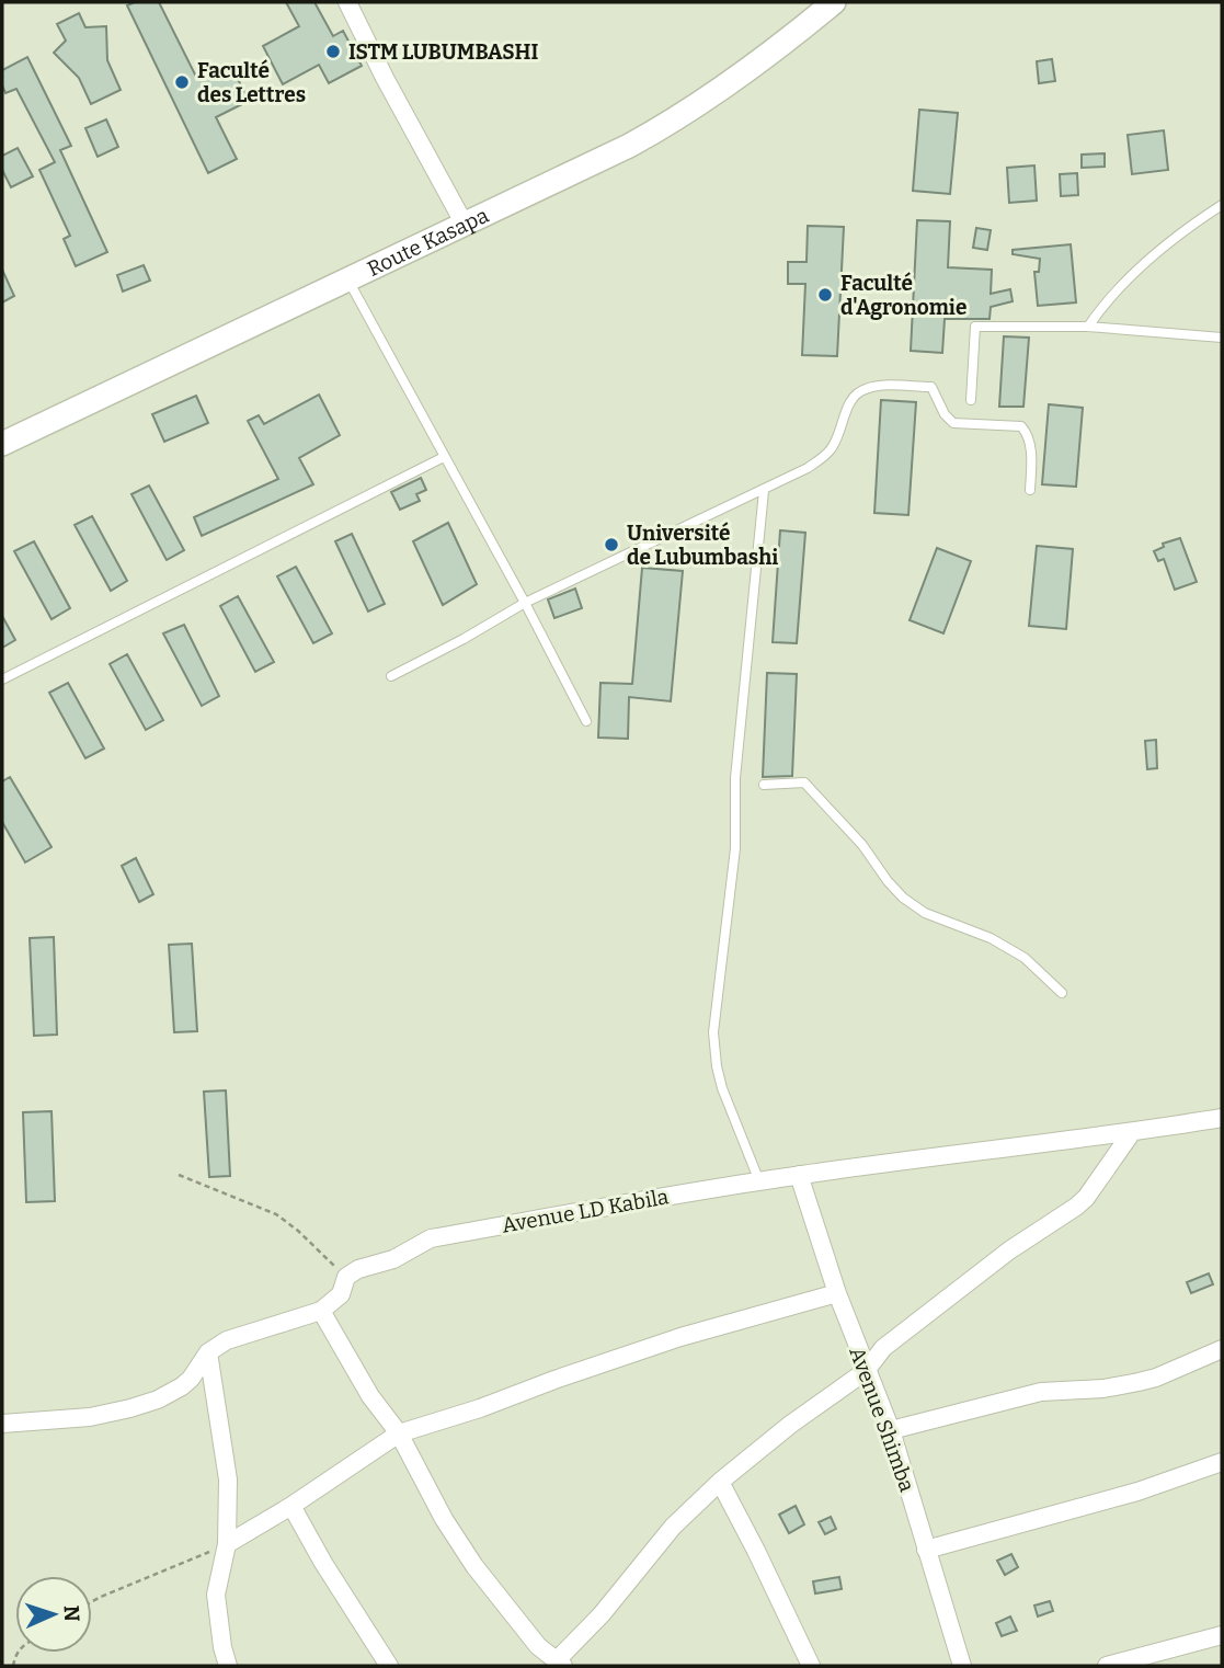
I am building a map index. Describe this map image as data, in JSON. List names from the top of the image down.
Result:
{
  "streets": {
    "main road": ["Route Kasapa"],
    "street": ["Avenue LD Kabila", "Avenue Shimba"]
  },
  "crossings": [
    ["Avenue LD Kabila", "Avenue Shimba"]
  ],
  "places": [
    "ISTM LUBUMBASHI",
    "Faculté des Lettres",
    "Faculté d'Agronomie",
    "Université de Lubumbashi"
  ],
  "north": "right"
}
